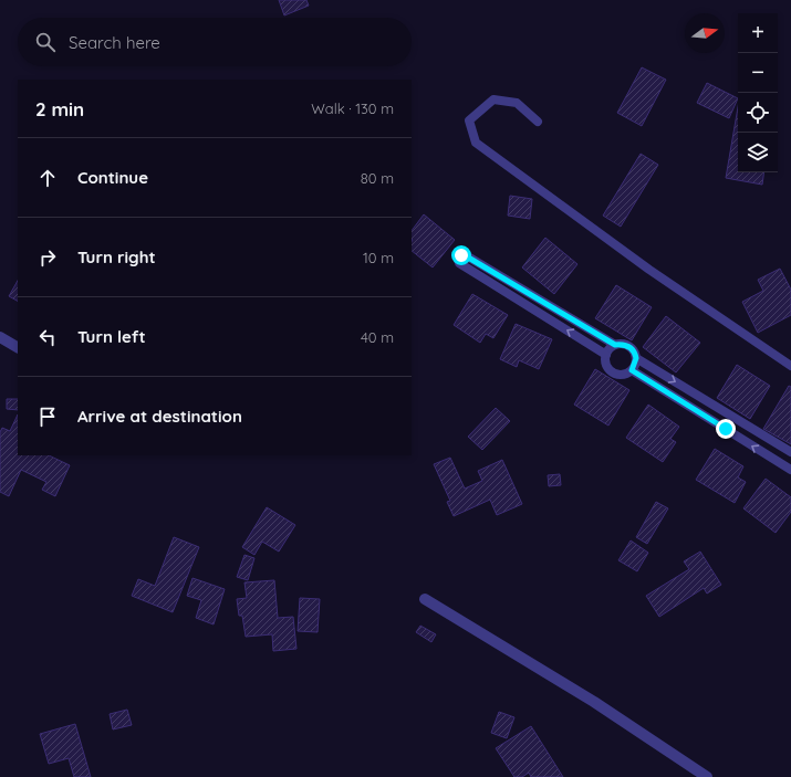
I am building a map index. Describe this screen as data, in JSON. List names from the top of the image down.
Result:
{
  "north": "right",
  "page": {
    "map_buttons": ["+", "−"],
    "search": "Search here",
    "heading": ["2 min", "Walk · 130 m"],
    "list": [
      ["Continue", "80 m"],
      ["Turn right", "10 m"],
      ["Turn left", "40 m"],
      "Arrive at destination"
    ]
  }
}
